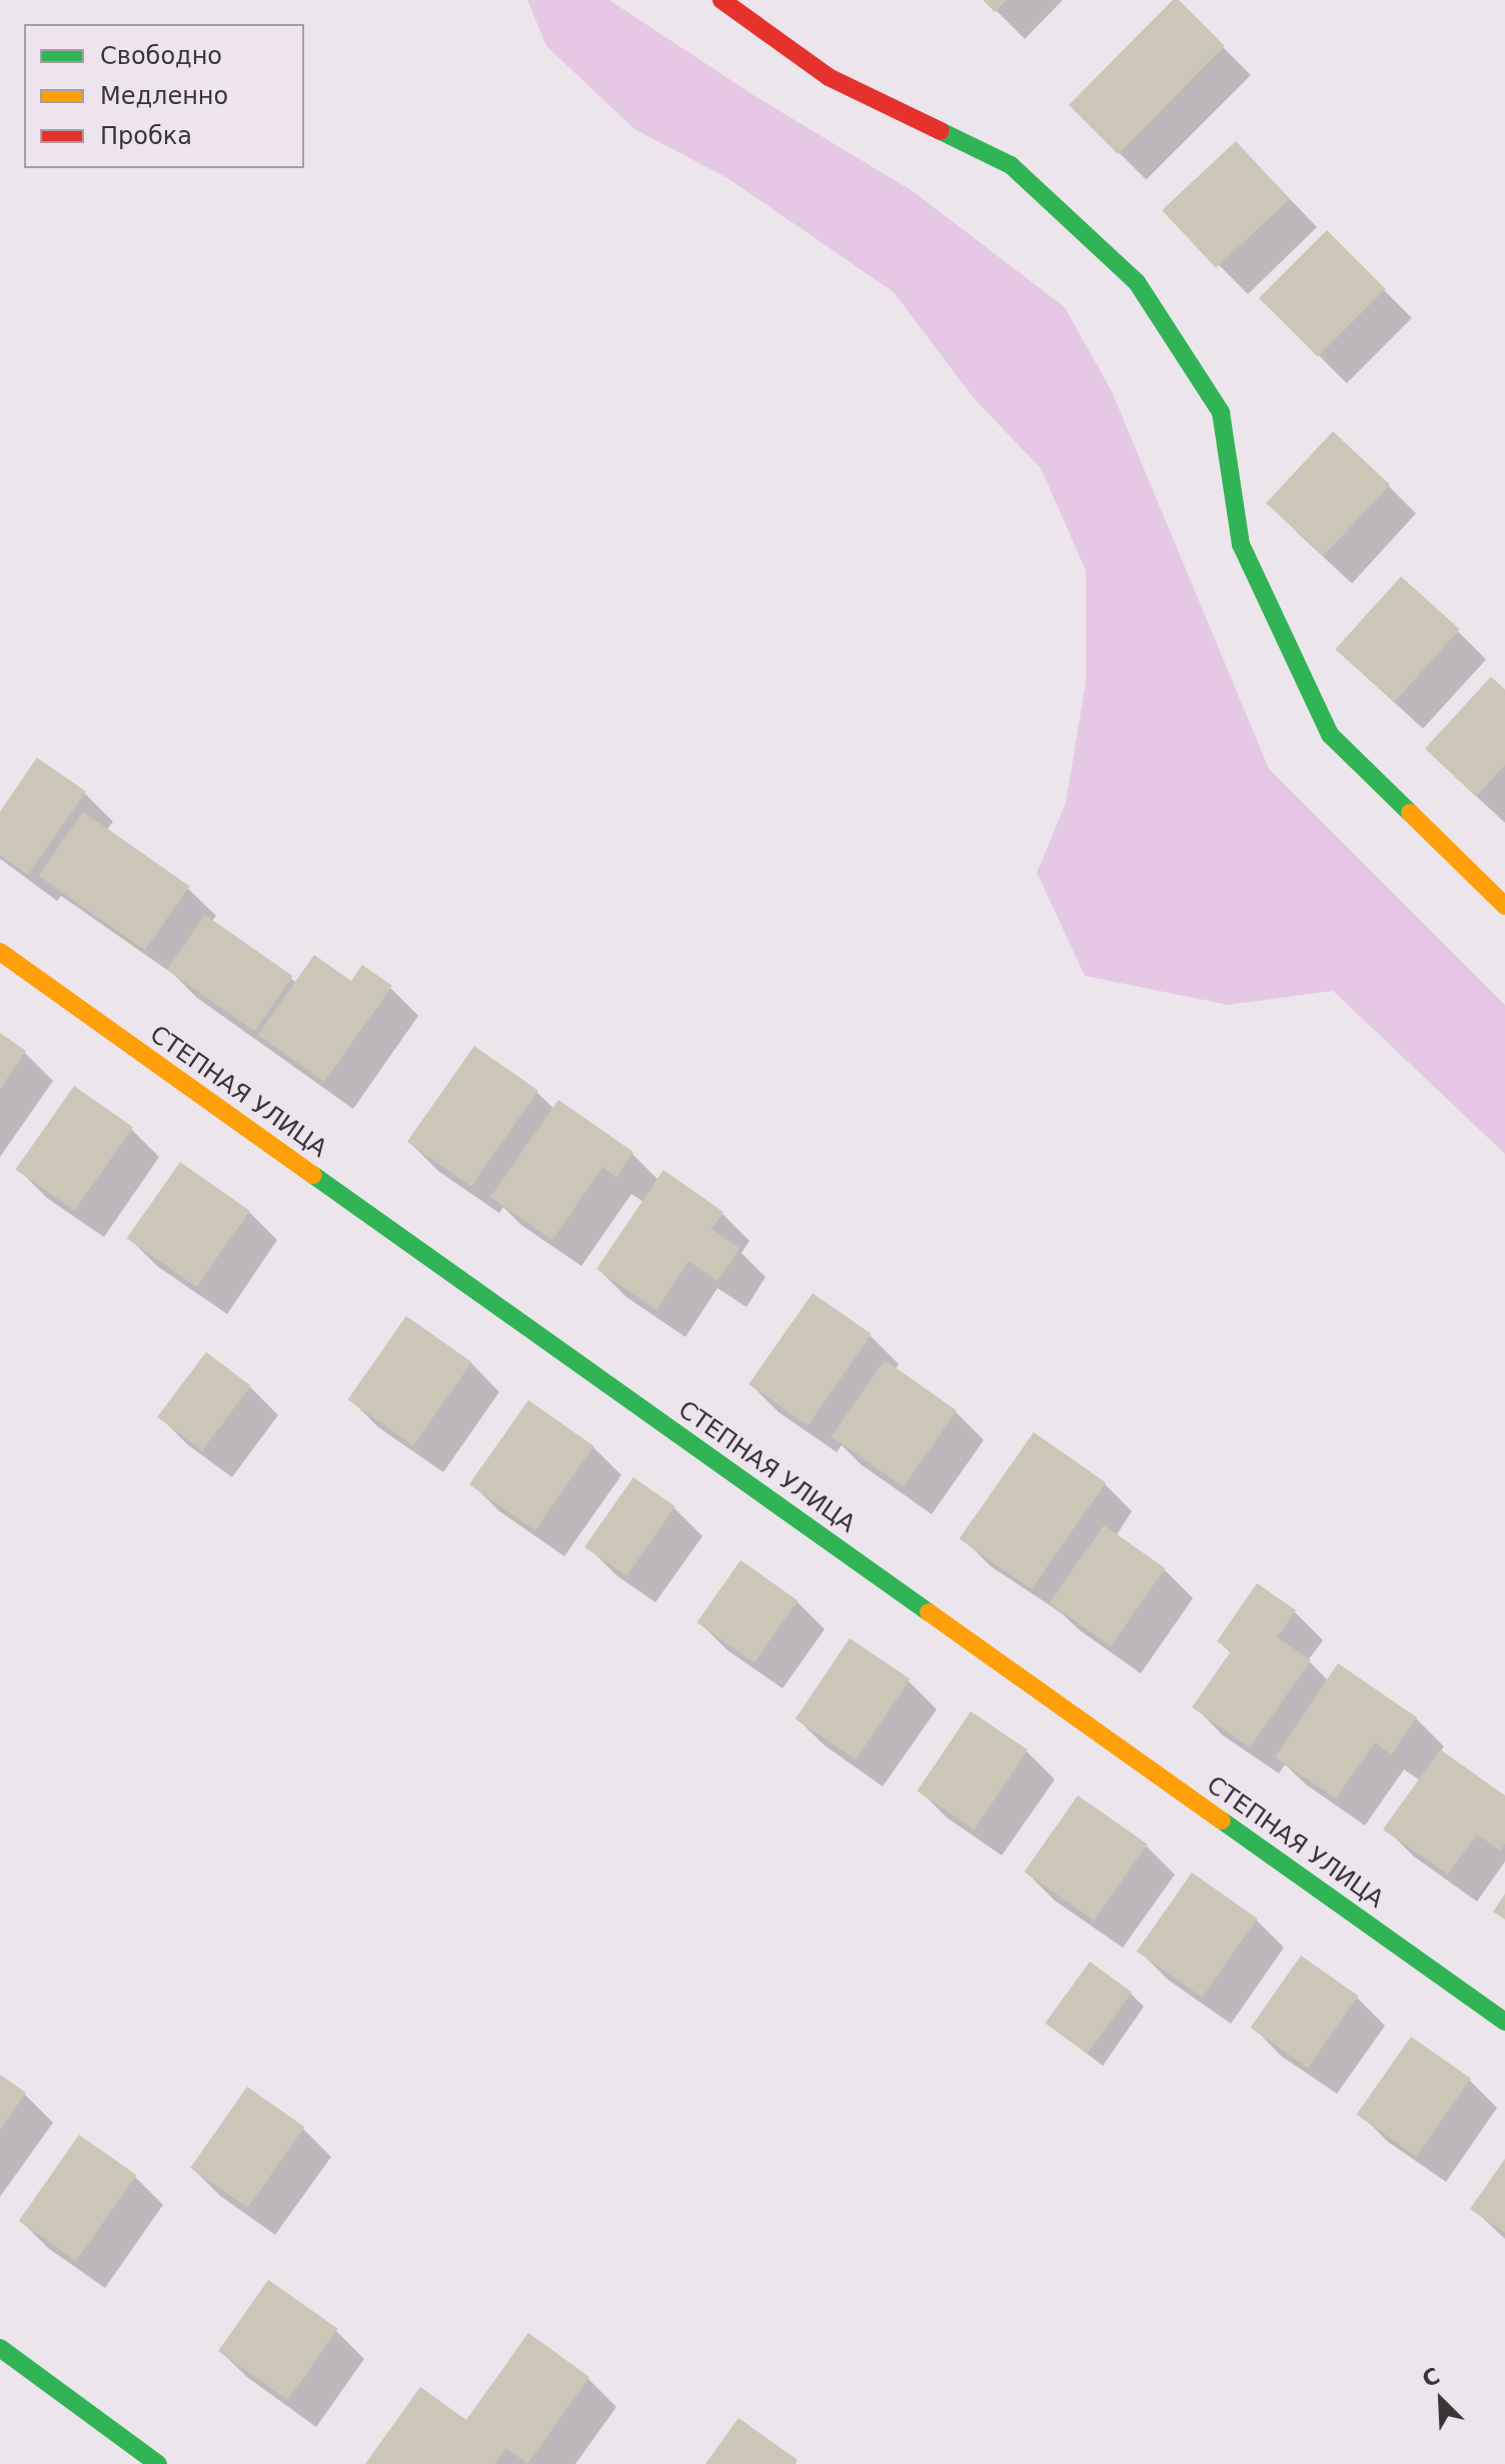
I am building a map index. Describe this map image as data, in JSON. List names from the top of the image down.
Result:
{
  "streets": {
    "street": ["СТЕПНАЯ УЛИЦА"]
  },
  "legend": ["Свободно", "Медленно", "Пробка"],
  "north": "top left"
}
